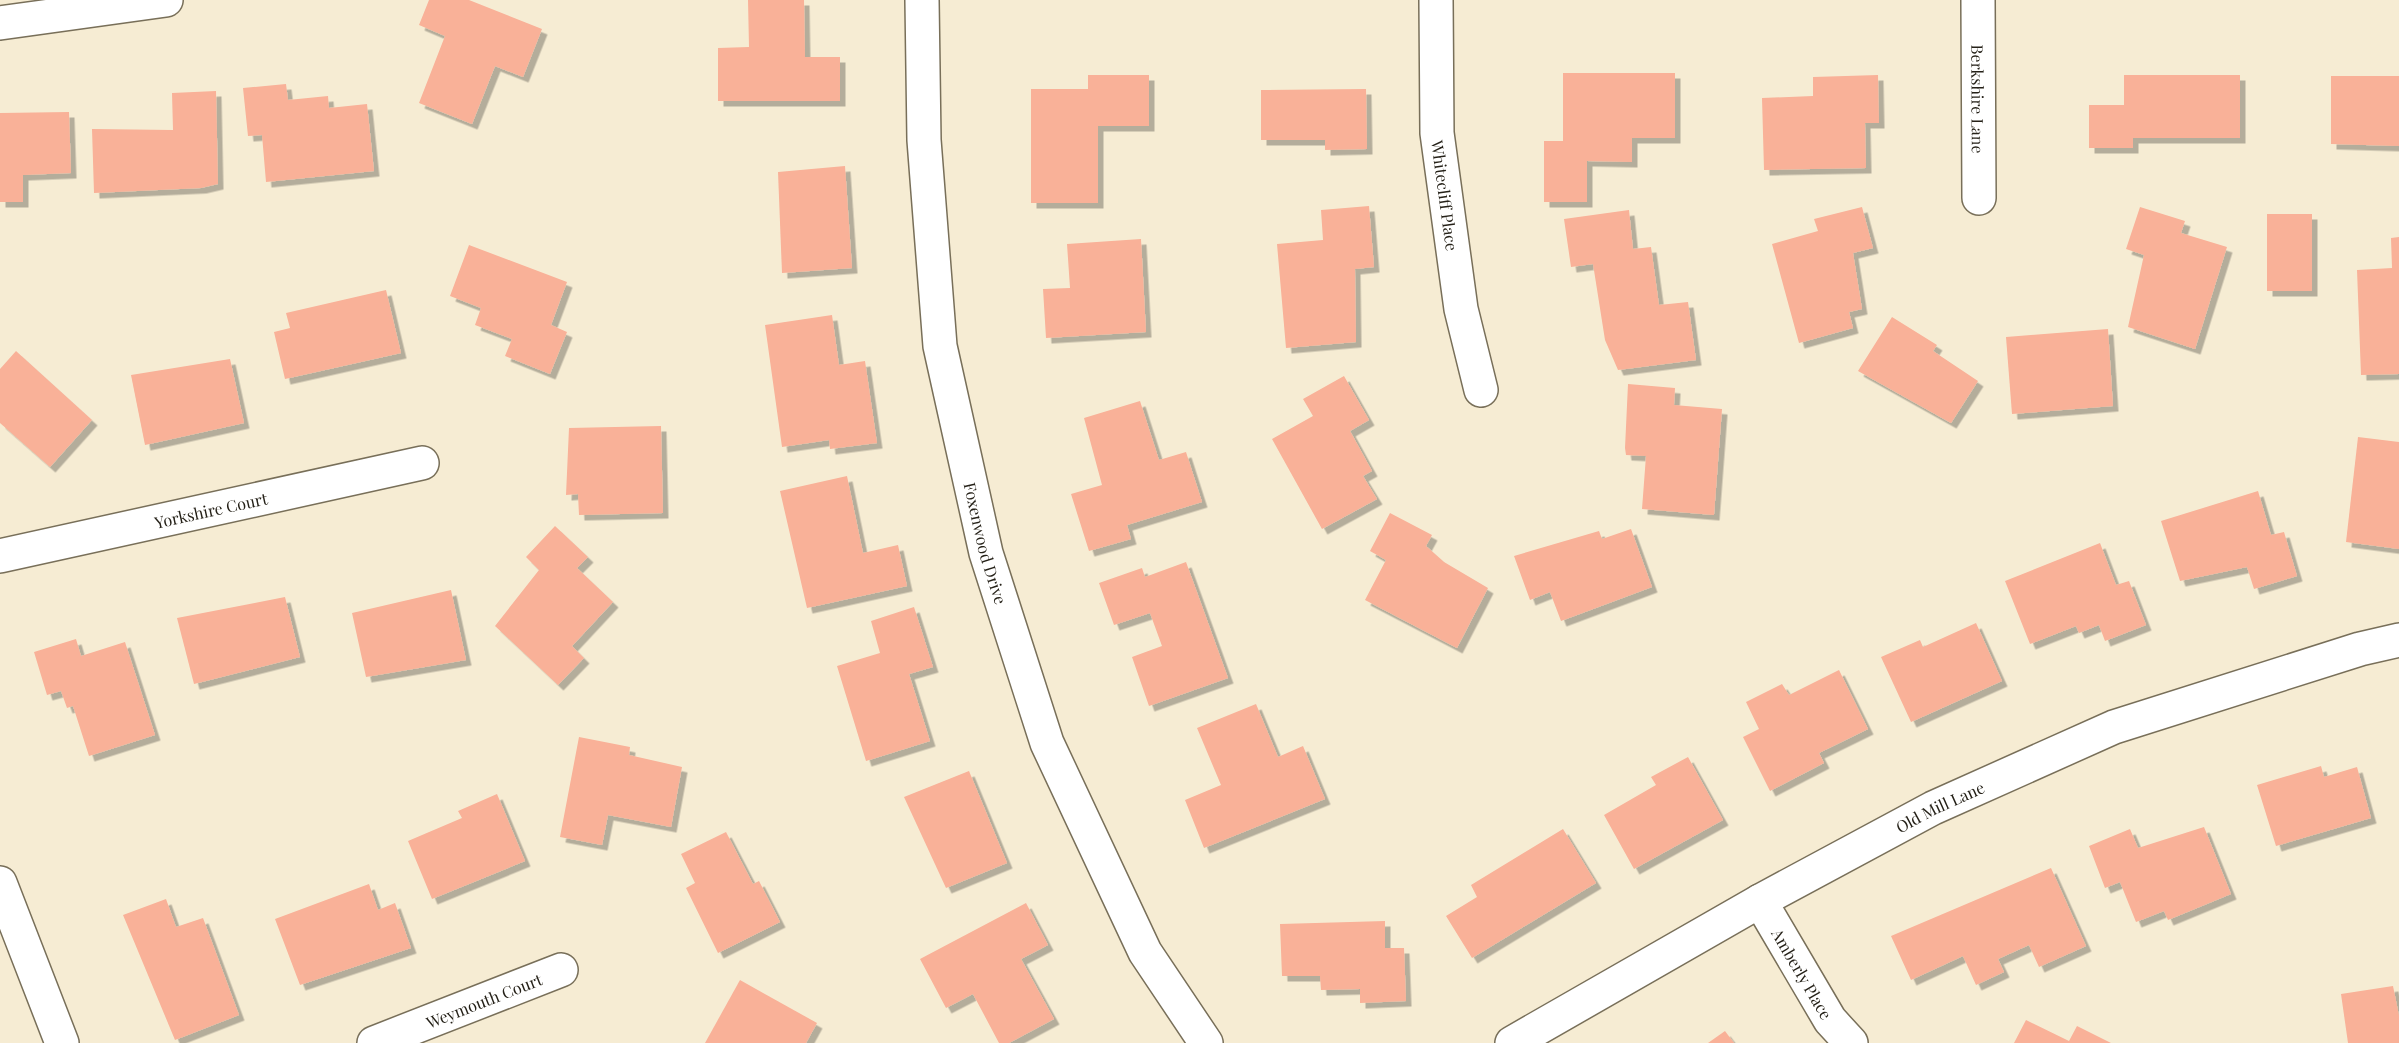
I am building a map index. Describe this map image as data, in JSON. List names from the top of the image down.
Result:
{
  "streets": {
    "street": [
      "Berkshire Lane",
      "Whitecliff Place",
      "Yorkshire Court",
      "Foxenwood Drive",
      "Old Mill Lane",
      "Amberly Place",
      "Weymouth Court"
    ]
  },
  "crossings": [
    ["Old Mill Lane", "Amberly Place"]
  ]
}
